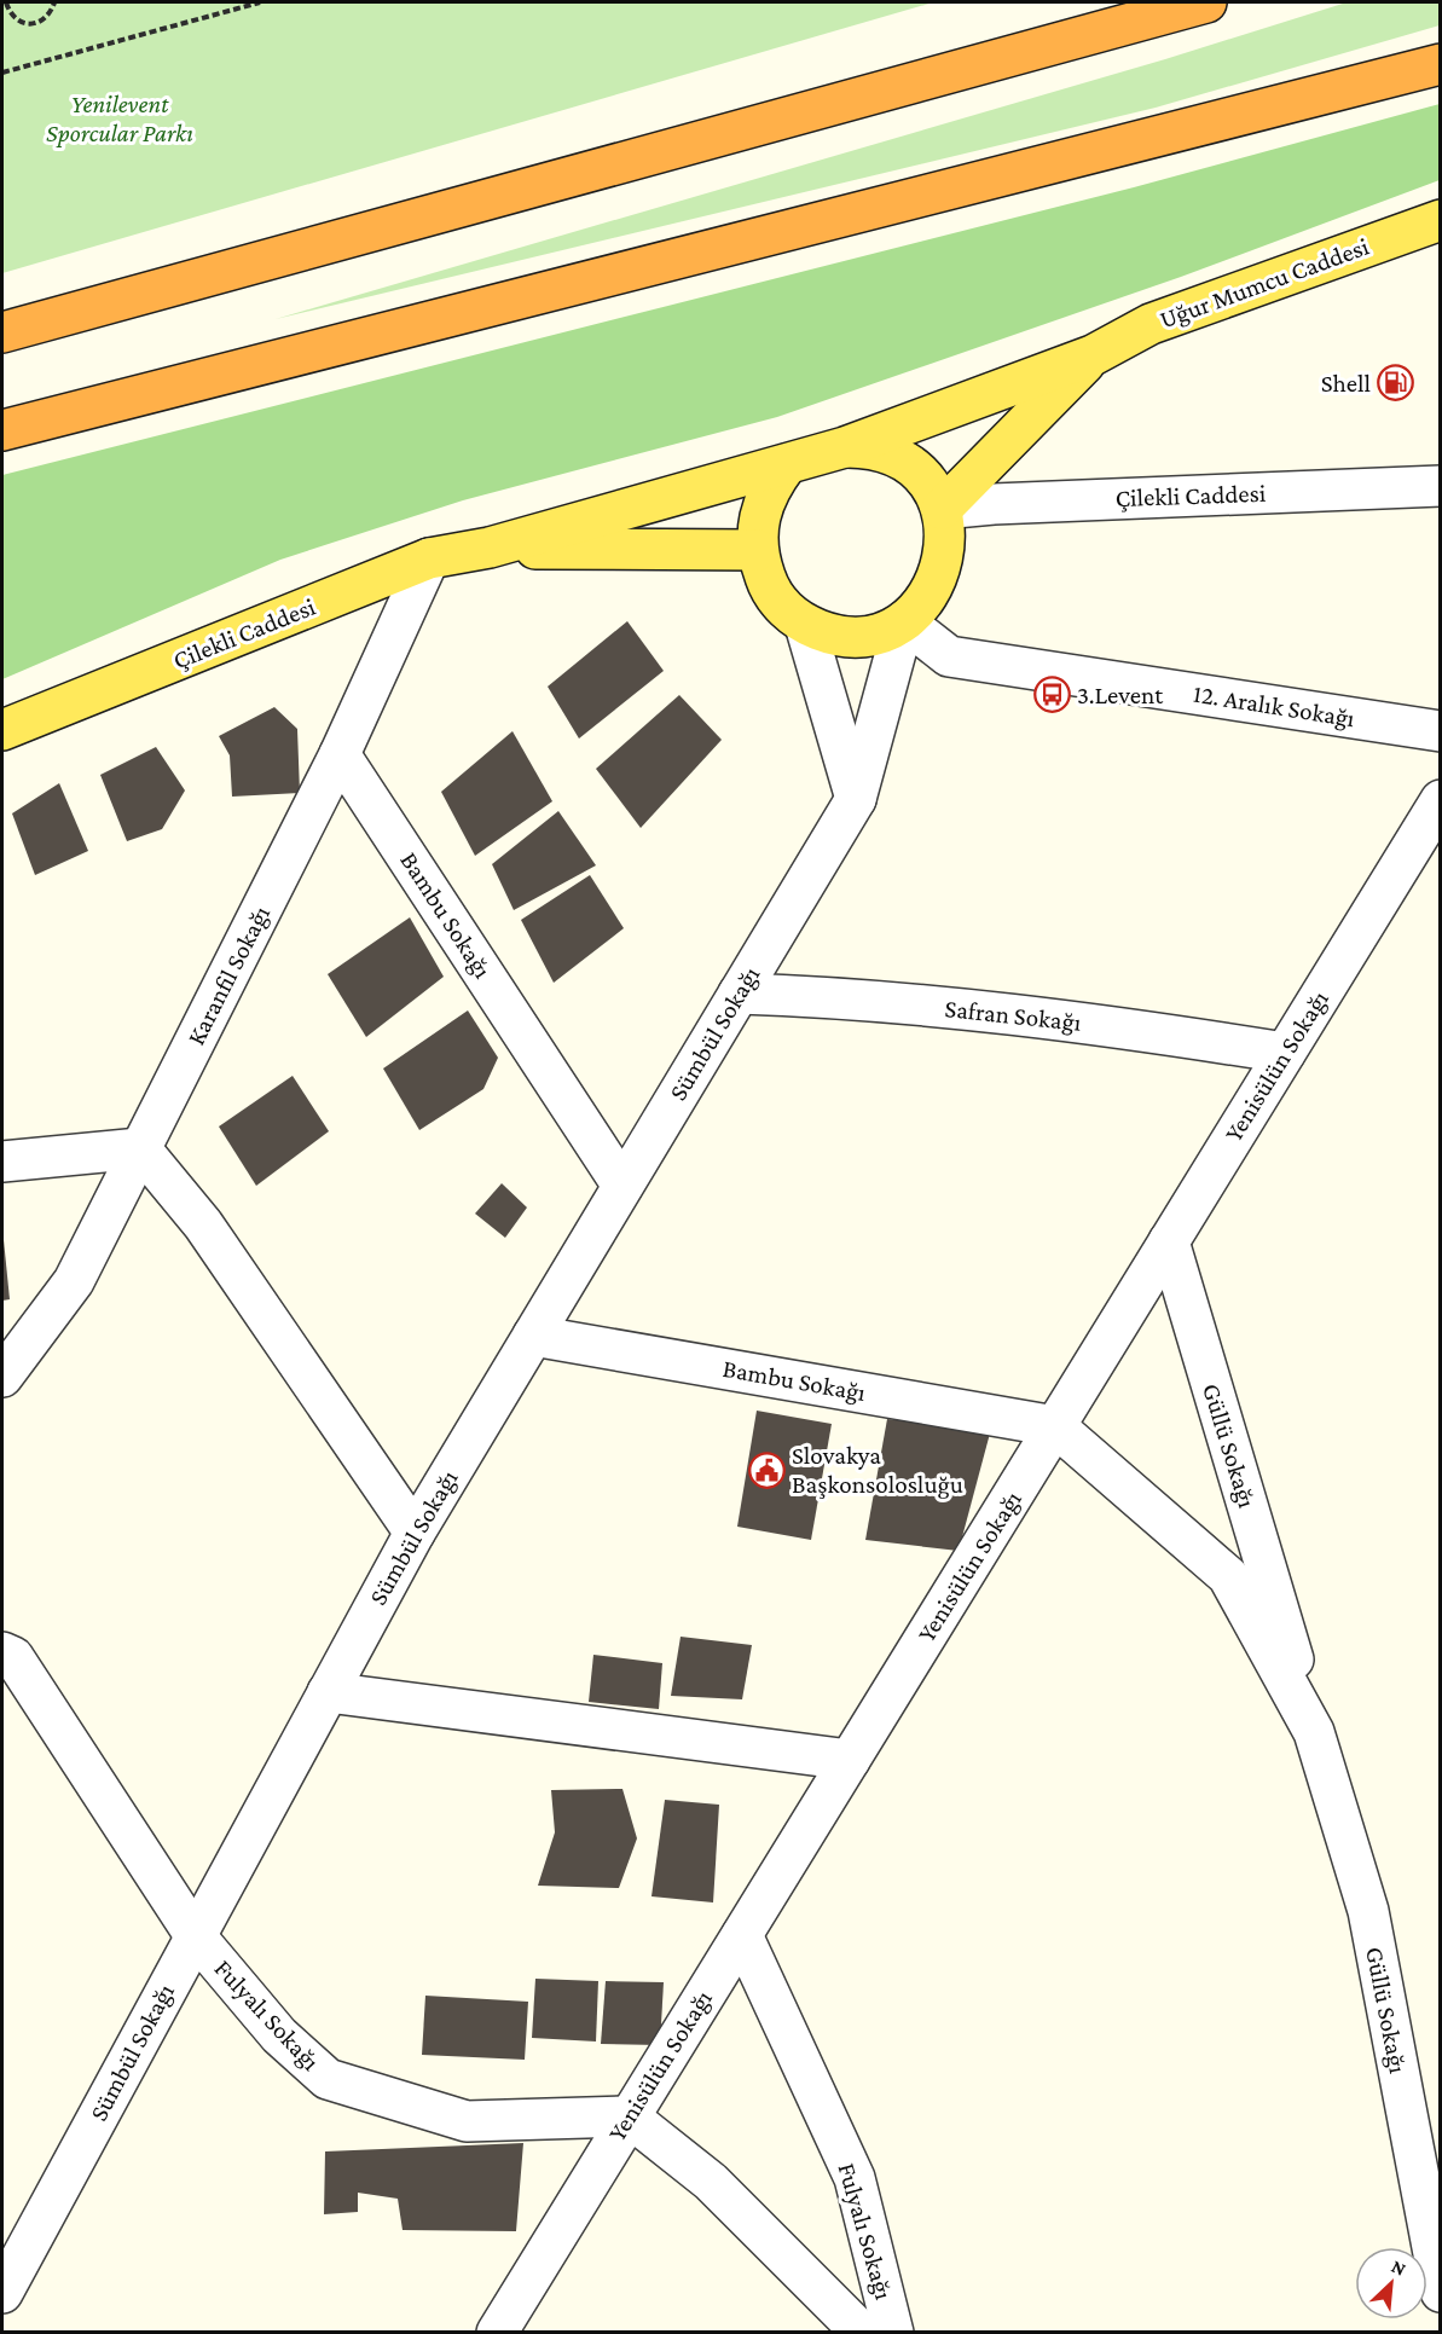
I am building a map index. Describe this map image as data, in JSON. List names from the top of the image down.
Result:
{
  "streets": {
    "main road": ["Uğur Mumcu Caddesi", "Çilekli Caddesi"],
    "street": [
      "12. Aralık Sokağı",
      "Bambu Sokağı",
      "Karanfil Sokağı",
      "Safran Sokağı",
      "Sümbül Sokağı",
      "Yenisülün Sokağı",
      "Güllü Sokağı",
      "Fulyalı Sokağı"
    ]
  },
  "crossings": [
    ["Uğur Mumcu Caddesi", "Çilekli Caddesi"],
    ["Uğur Mumcu Caddesi", "12. Aralık Sokağı"],
    ["Uğur Mumcu Caddesi", "Sümbül Sokağı"],
    ["Çilekli Caddesi", "12. Aralık Sokağı"],
    ["Çilekli Caddesi", "Karanfil Sokağı"],
    ["Çilekli Caddesi", "Sümbül Sokağı"],
    ["12. Aralık Sokağı", "Sümbül Sokağı"],
    ["Bambu Sokağı", "Karanfil Sokağı"],
    ["Bambu Sokağı", "Sümbül Sokağı"],
    ["Bambu Sokağı", "Yenisülün Sokağı"],
    ["Bambu Sokağı", "Güllü Sokağı"],
    ["Safran Sokağı", "Sümbül Sokağı"],
    ["Safran Sokağı", "Yenisülün Sokağı"],
    ["Sümbül Sokağı", "Fulyalı Sokağı"],
    ["Yenisülün Sokağı", "Güllü Sokağı"],
    ["Yenisülün Sokağı", "Fulyalı Sokağı"]
  ],
  "parks": ["Yenilevent Sporcular Parkı"],
  "places": {
    "fuel station": ["Shell"],
    "bus stop": ["3.Levent"],
    "public building": ["Slovakya Başkonsolosluğu"]
  },
  "north": "top right"
}
